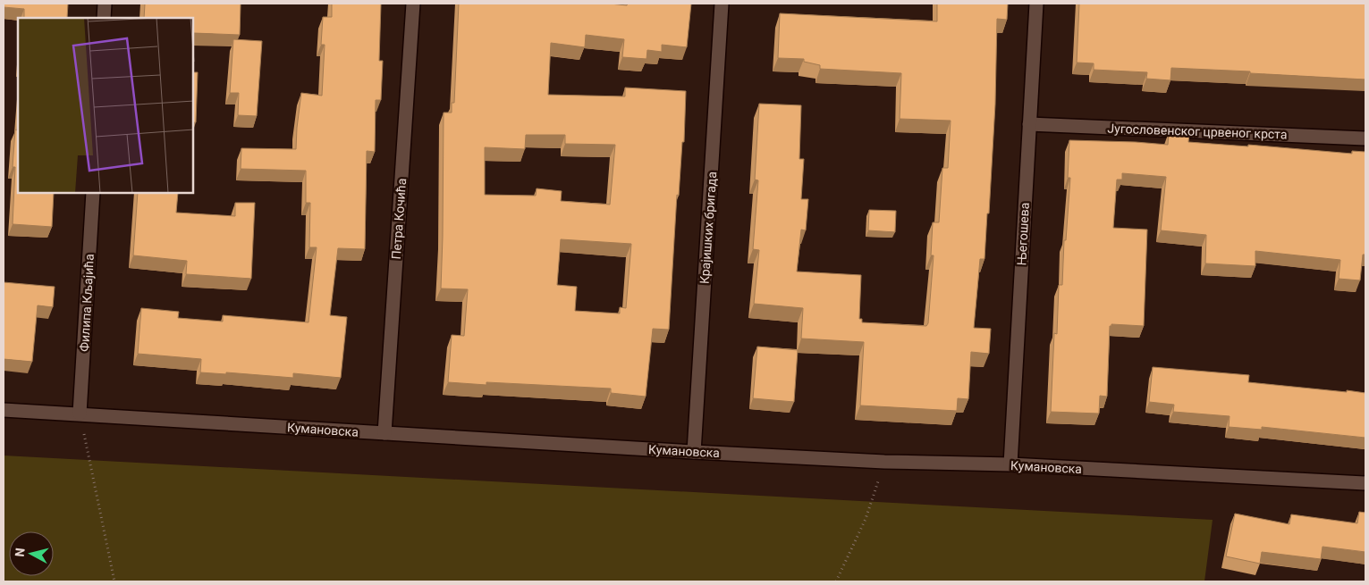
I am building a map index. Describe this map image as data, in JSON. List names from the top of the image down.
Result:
{
  "streets": {
    "street": [
      "Југословенског црвеног крста",
      "Петра Кочића",
      "Крајишких бригада",
      "Његошева",
      "Филипа Кљајића",
      "Кумановска"
    ]
  },
  "crossings": [
    ["Југословенског црвеног крста", "Његошева"],
    ["Петра Кочића", "Кумановска"],
    ["Крајишких бригада", "Кумановска"],
    ["Његошева", "Кумановска"],
    ["Филипа Кљајића", "Кумановска"]
  ],
  "north": "left"
}
